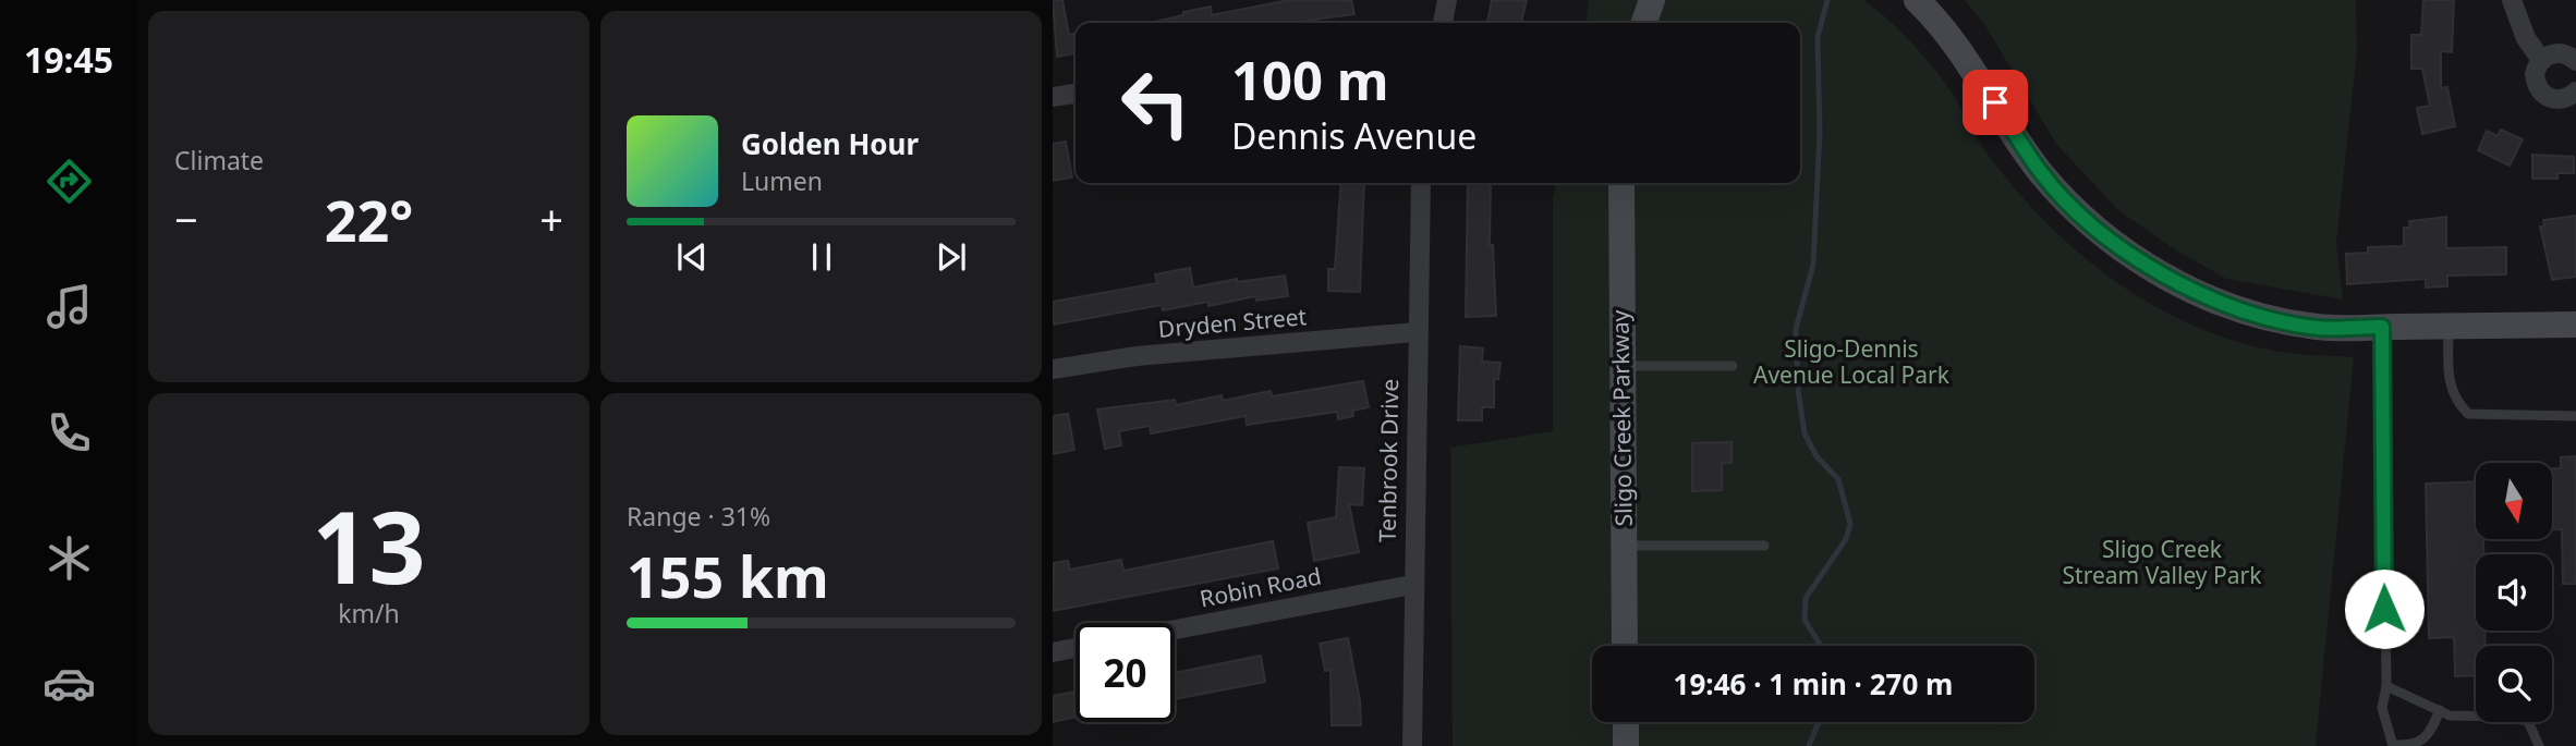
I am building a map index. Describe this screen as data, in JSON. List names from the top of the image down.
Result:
{
  "streets": {
    "street": [
      "Dryden Street",
      "Sligo Creek Parkway",
      "Tenbrook Drive",
      "Robin Road"
    ]
  },
  "crossings": [
    ["Dryden Street", "Tenbrook Drive"],
    ["Tenbrook Drive", "Robin Road"]
  ],
  "parks": ["Sligo-Dennis Avenue Local Park", "Sligo Creek Stream Valley Park"],
  "north": "bottom",
  "page": {
    "tabs": "19:45",
    "tile": [
      "Climate",
      ["13", "km/h"],
      ["Range · 31%", "155 km"]
    ],
    "turn": ["100 m", "Dennis Avenue"],
    "song": ["Golden Hour", "Lumen"],
    "heat": ["−", "22°", "+"],
    "limit": "20",
    "trip": "19:46 · 1 min · 270 m"
  }
}
